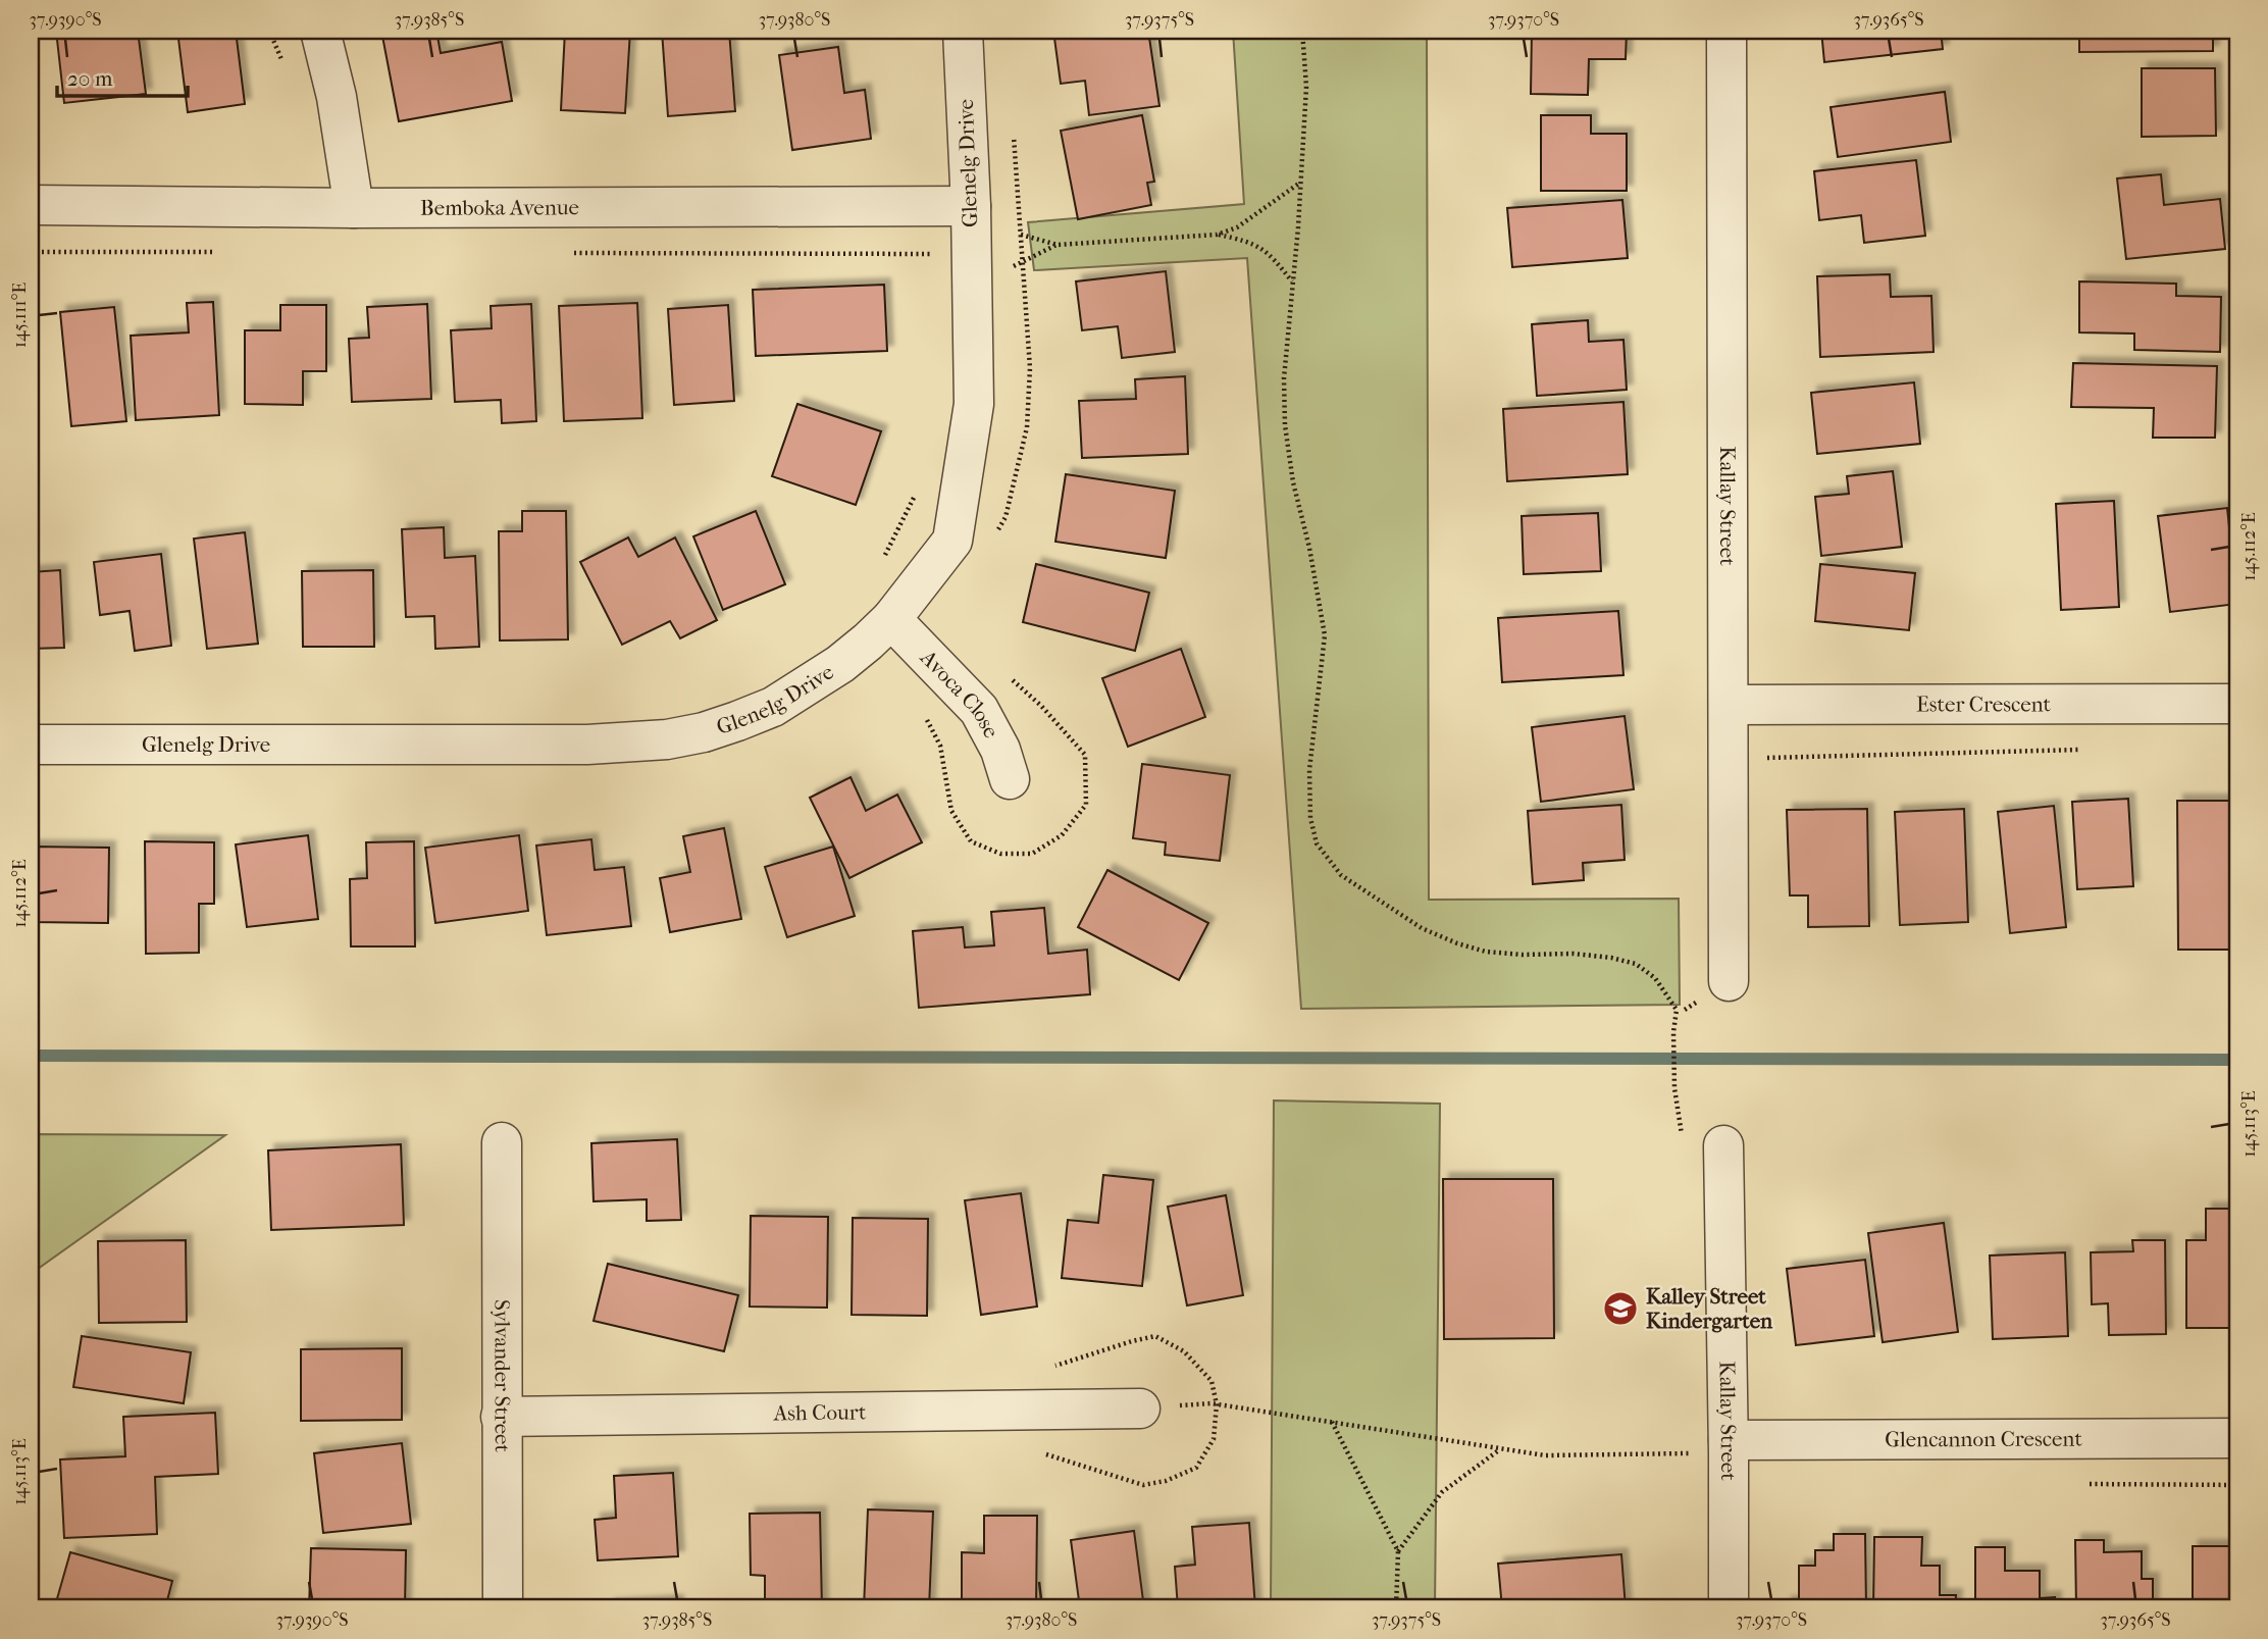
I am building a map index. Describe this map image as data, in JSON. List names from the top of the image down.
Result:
{
  "streets": {
    "street": [
      "Glenelg Drive",
      "Bemboka Avenue",
      "Kallay Street",
      "Avoca Close",
      "Ester Crescent",
      "Sylvander Street",
      "Ash Court",
      "Glencannon Crescent"
    ]
  },
  "crossings": [
    ["Glenelg Drive", "Bemboka Avenue"],
    ["Glenelg Drive", "Avoca Close"],
    ["Kallay Street", "Ester Crescent"],
    ["Kallay Street", "Glencannon Crescent"],
    ["Sylvander Street", "Ash Court"]
  ],
  "places": {
    "school or university": ["Kalley Street Kindergarten"]
  },
  "scale_bar": "20 m",
  "coordinates": [
    "37.9390°S",
    "37.9385°S",
    "37.9380°S",
    "37.9375°S",
    "37.9370°S",
    "37.9365°S",
    "145.111°E",
    "145.112°E",
    "145.113°E"
  ]
}
